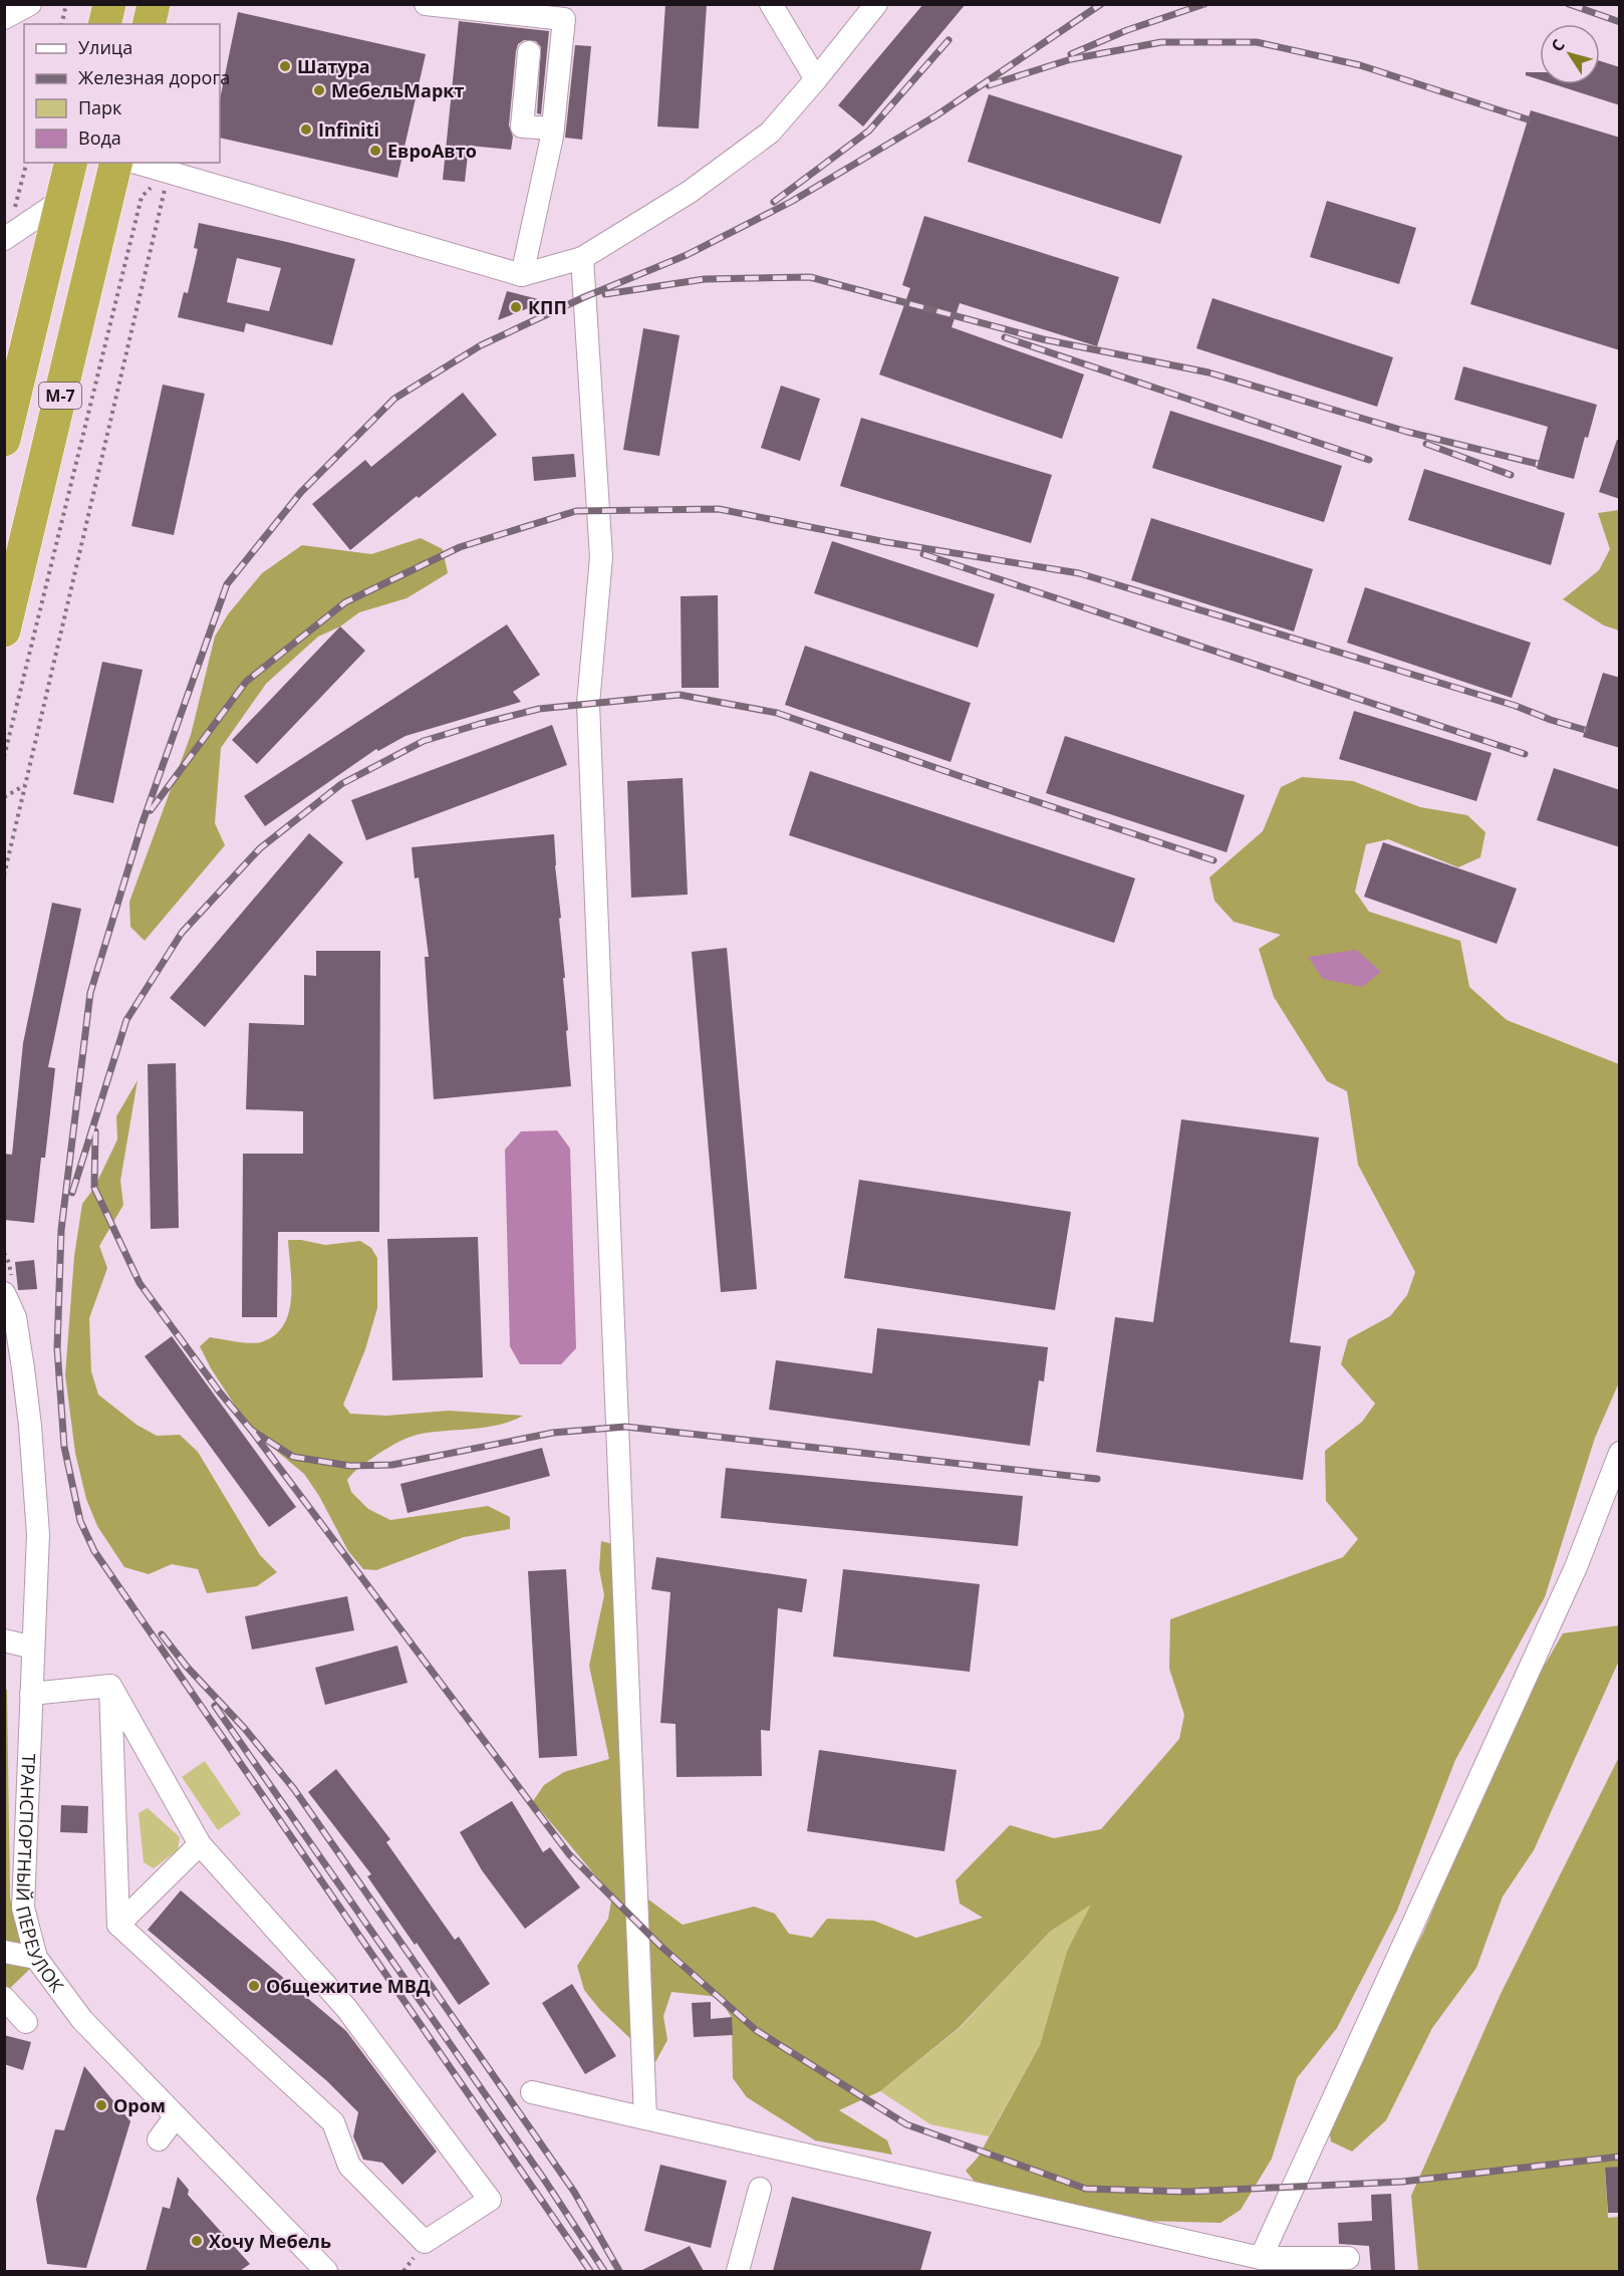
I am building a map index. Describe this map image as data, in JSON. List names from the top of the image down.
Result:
{
  "streets": {
    "highway": ["М-7"],
    "street": ["ТРАНСПОРТНЫЙ ПЕРЕУЛОК"]
  },
  "places": [
    "Шатура",
    "МебельМаркт",
    "Infiniti",
    "ЕвроАвто",
    "КПП",
    "Общежитие МВД",
    "Ором",
    "Хочу Мебель"
  ],
  "legend": [
    "Улица",
    "Железная дорога",
    "Парк",
    "Вода"
  ],
  "north": "top left"
}
